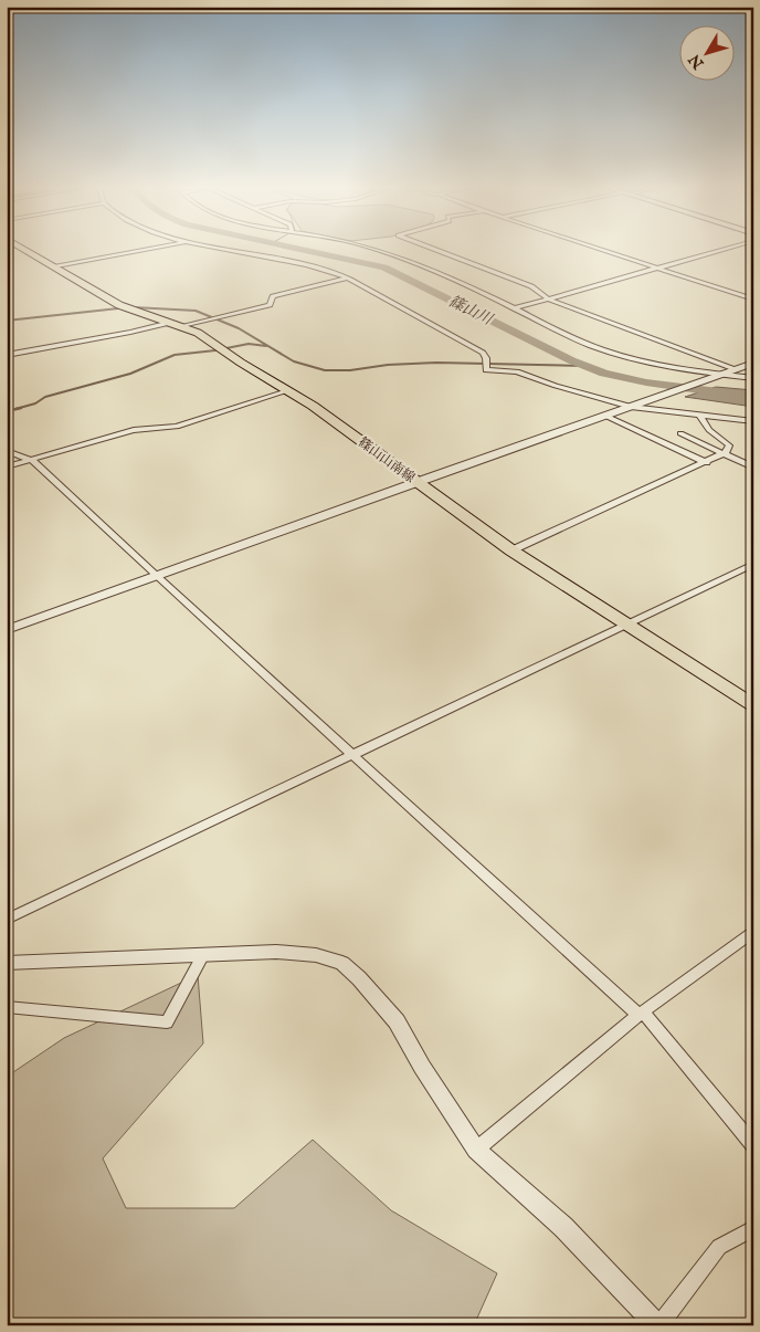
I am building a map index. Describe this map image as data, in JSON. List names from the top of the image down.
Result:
{
  "streets": {
    "main road": ["篠山山南線"]
  },
  "water": ["篠山川"],
  "north": "bottom left"
}
